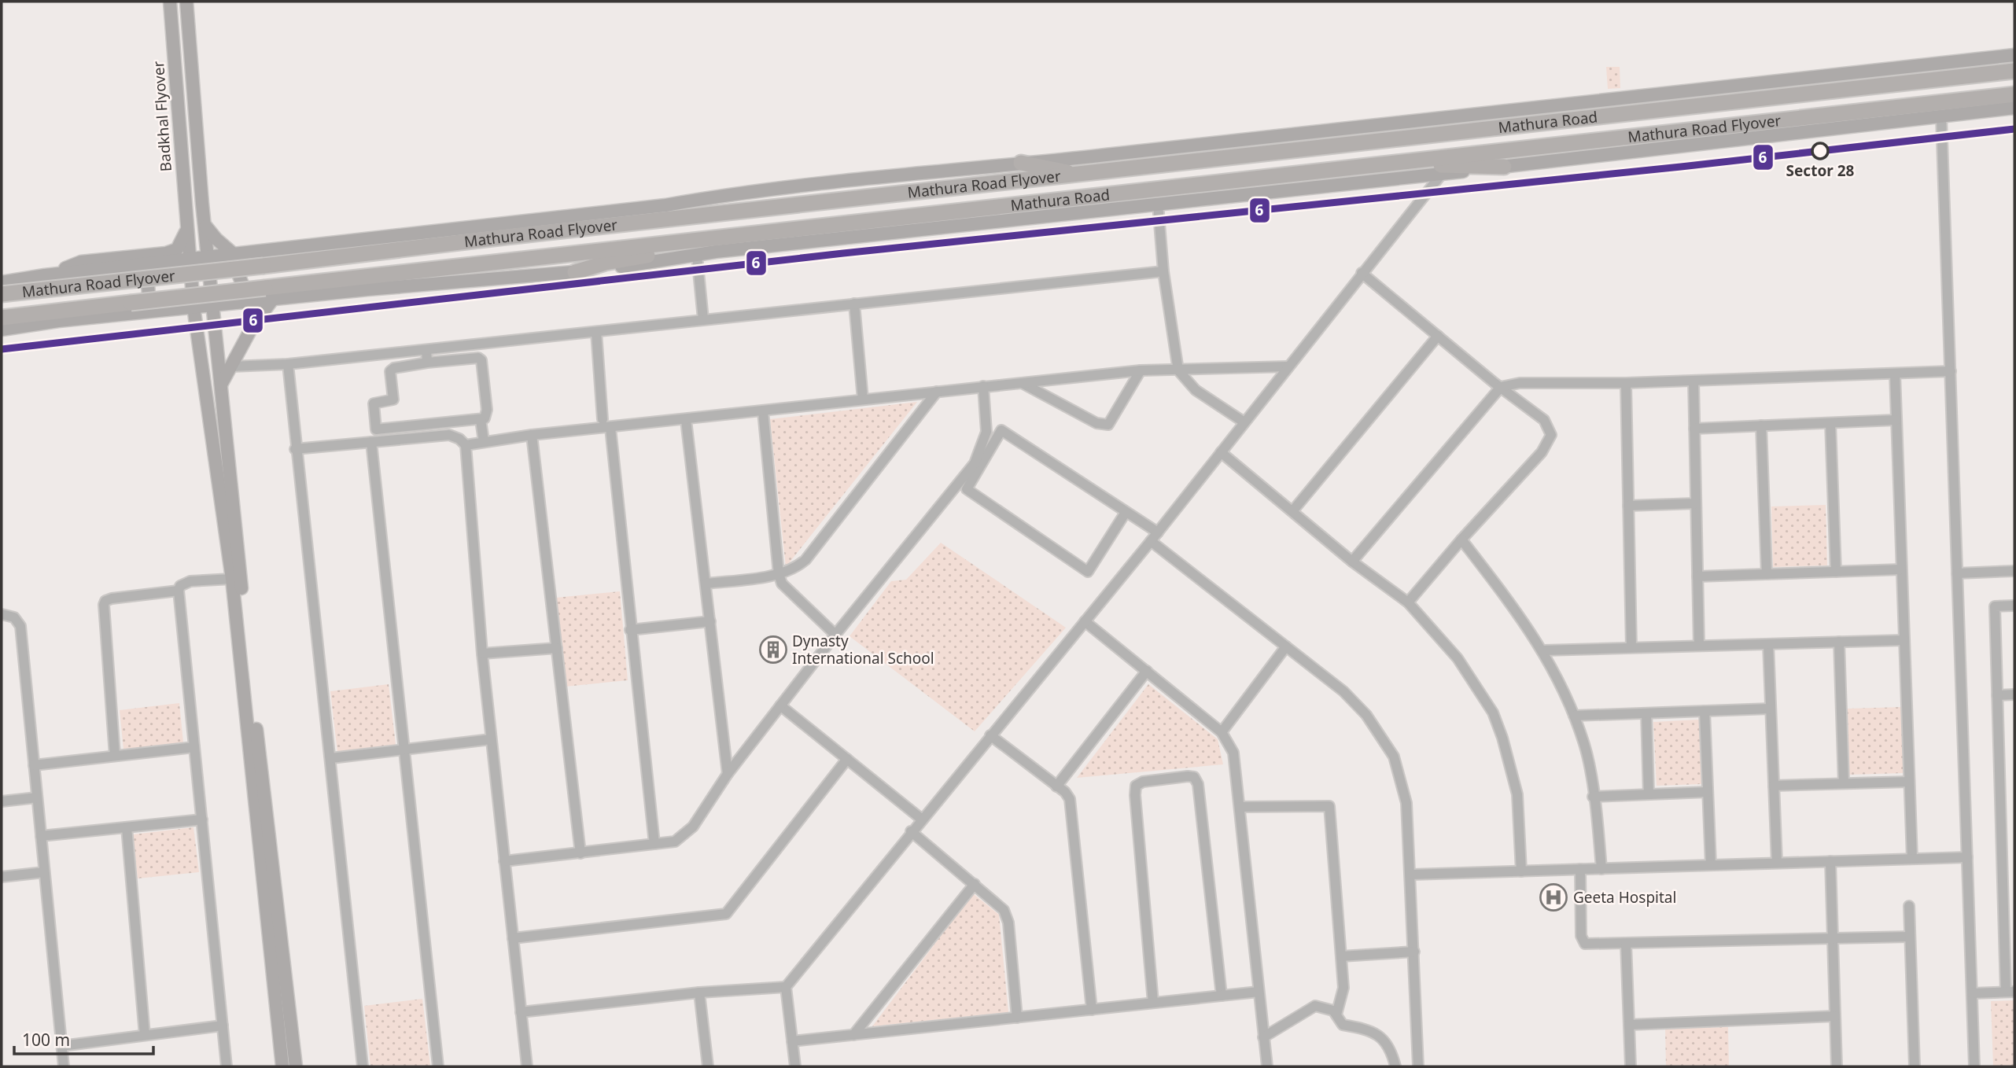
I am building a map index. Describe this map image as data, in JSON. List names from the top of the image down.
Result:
{
  "streets": {
    "highway": ["Mathura Road", "Mathura Road Flyover"],
    "main road": ["Badkhal Flyover"]
  },
  "crossings": [
    ["Mathura Road", "Mathura Road Flyover"]
  ],
  "places": {
    "other": ["Sector 28"],
    "building": ["Dynasty International School"],
    "hospital": ["Geeta Hospital"]
  },
  "lines": ["transit line 6"],
  "scale_bar": "100 m"
}
